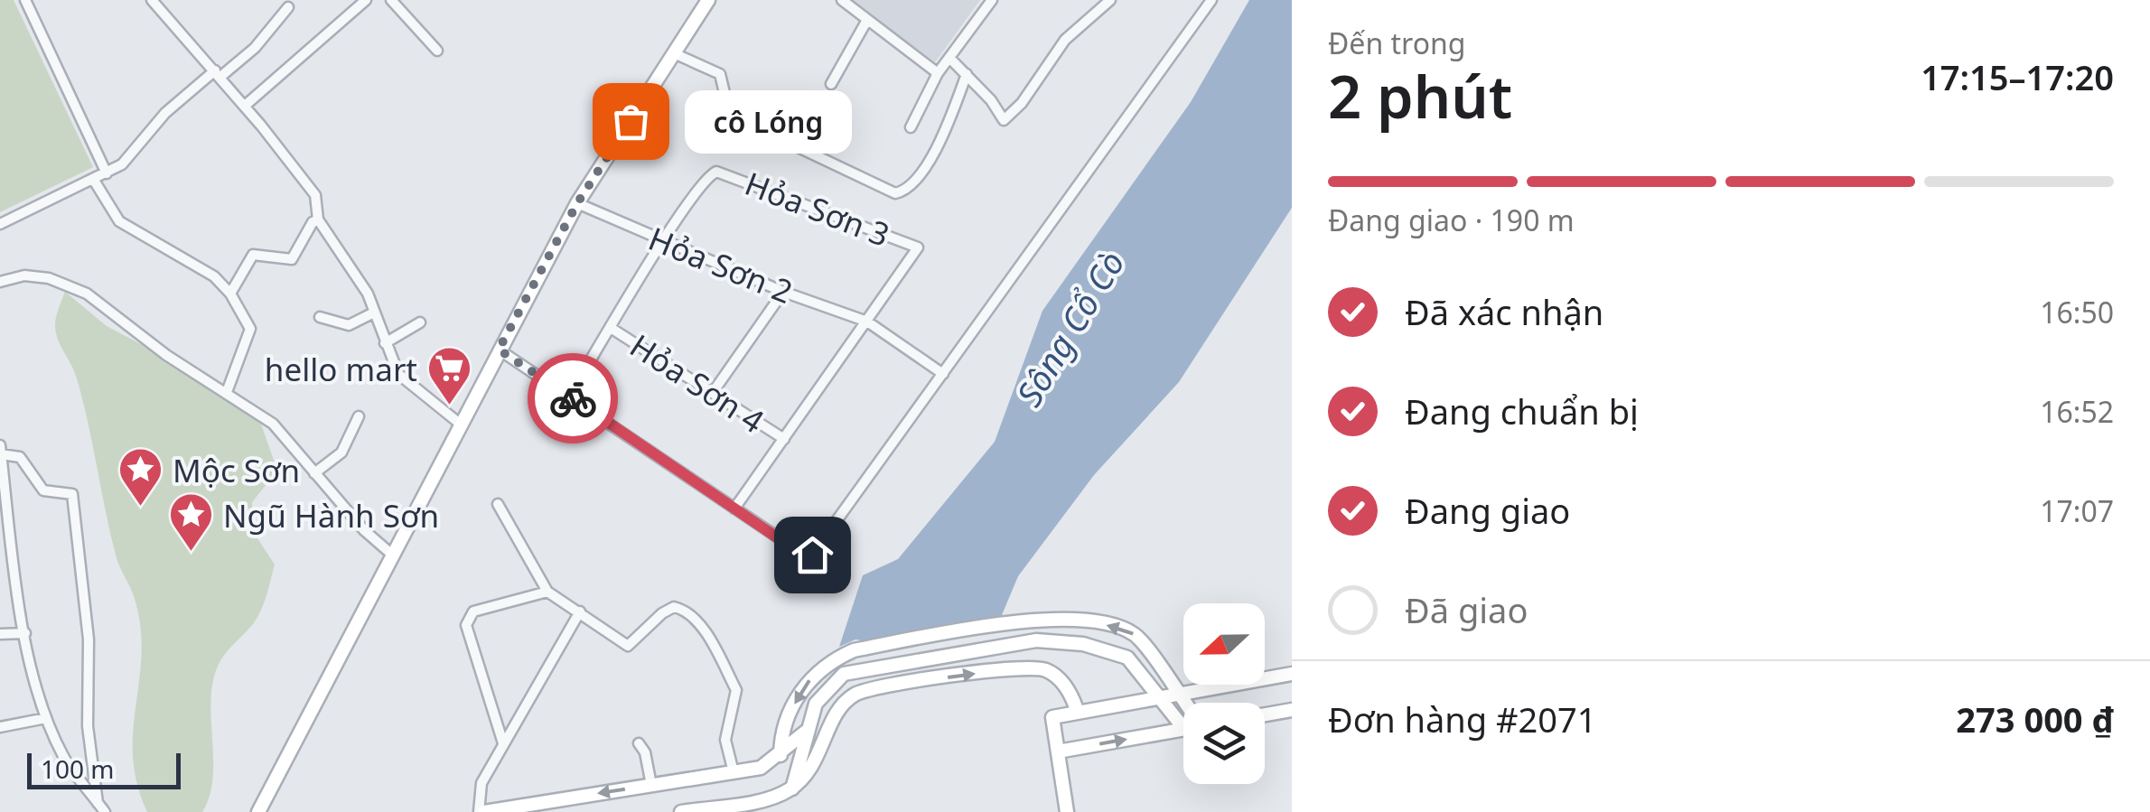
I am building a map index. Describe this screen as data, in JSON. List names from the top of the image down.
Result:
{
  "streets": {
    "street": ["Hỏa Sơn 3", "Hỏa Sơn 2", "Hỏa Sơn 4"]
  },
  "crossings": [
    ["Hỏa Sơn 3", "Hỏa Sơn 2"]
  ],
  "water": ["Sông Cổ Cò"],
  "places": {
    "other": ["cô Lóng"],
    "supermarket": ["hello mart"],
    "place": ["Mộc Sơn", "Ngũ Hành Sơn"]
  },
  "scale_bar": "100 m",
  "north": "left",
  "page": {
    "heading": ["2 phút", "Đến trong", "17:15–17:20"],
    "panel": ["Đơn hàng #2071", "273 000 ₫"],
    "bubble": "cô Lóng",
    "bar": "Đang giao · 190 m",
    "list": [
      ["Đã xác nhận", "16:50"],
      ["Đang chuẩn bị", "16:52"],
      ["Đang giao", "17:07"],
      "Đã giao"
    ],
    "scale": "100 m"
  }
}
